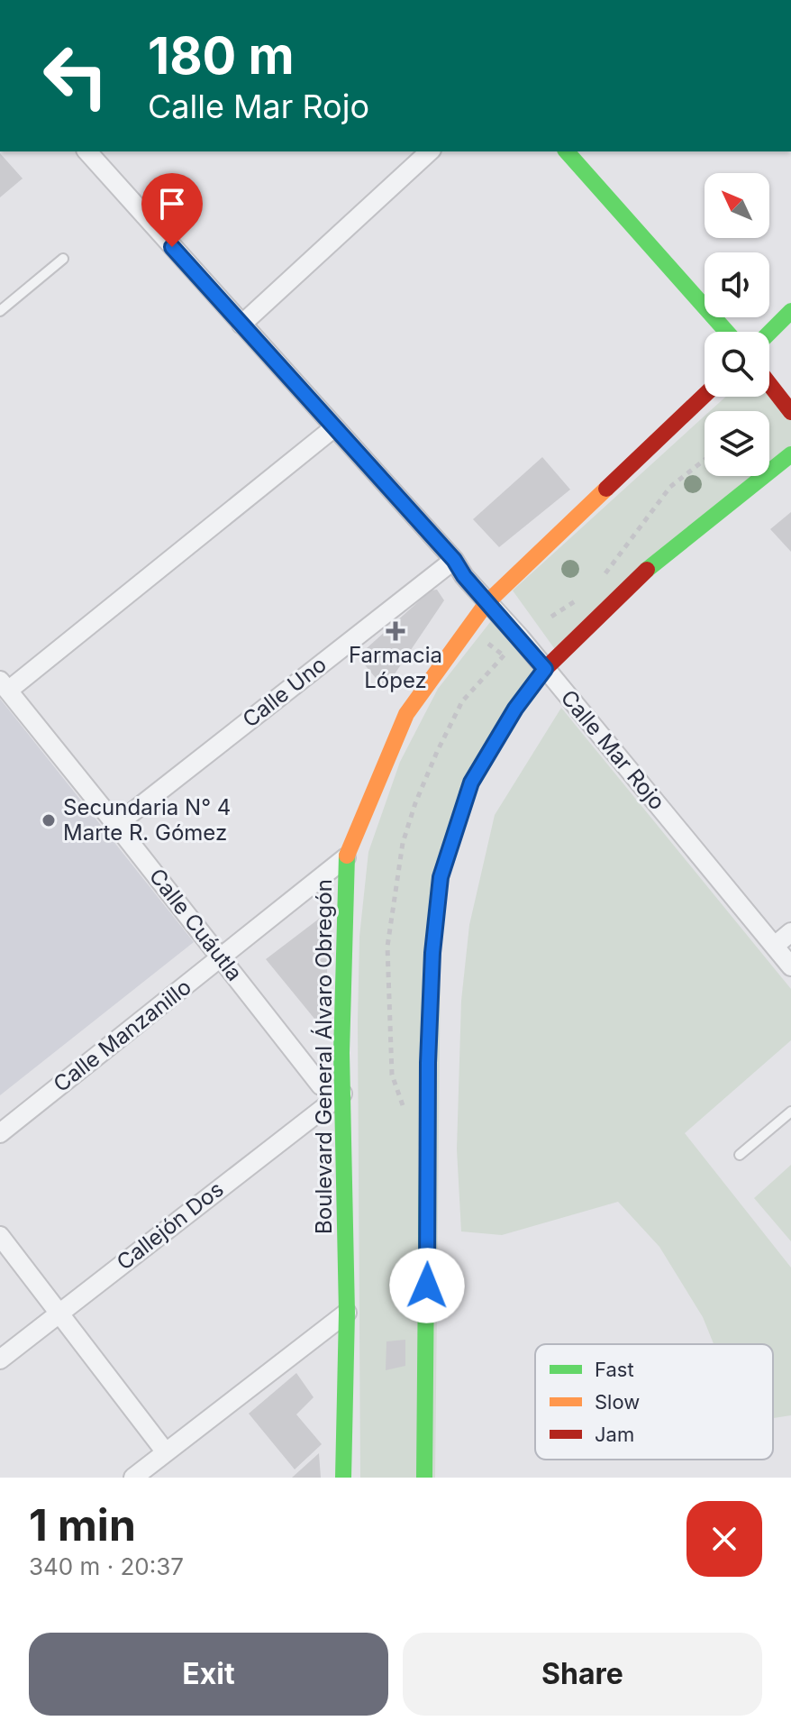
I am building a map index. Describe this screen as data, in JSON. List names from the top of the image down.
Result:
{
  "streets": {
    "main road": ["Boulevard General Álvaro Obregón"],
    "street": [
      "Calle Uno",
      "Calle Mar Rojo",
      "Calle Cuáutla",
      "Calle Manzanillo",
      "Callejón Dos"
    ]
  },
  "crossings": [
    ["Calle Uno", "Calle Mar Rojo"],
    ["Calle Uno", "Calle Cuáutla"],
    ["Calle Mar Rojo", "Boulevard General Álvaro Obregón"],
    ["Calle Cuáutla", "Calle Manzanillo"],
    ["Calle Cuáutla", "Boulevard General Álvaro Obregón"],
    ["Calle Cuáutla", "Callejón Dos"],
    ["Calle Manzanillo", "Boulevard General Álvaro Obregón"],
    ["Boulevard General Álvaro Obregón", "Callejón Dos"]
  ],
  "places": {
    "health": ["Farmacia López"],
    "other": ["Secundaria N° 4 Marte R. Gómez"]
  },
  "legend": ["Fast", "Slow", "Jam"],
  "north": "top left",
  "page": {
    "turn": ["180 m", "Calle Mar Rojo"],
    "heading": ["1 min", "340 m · 20:37"],
    "buttons": ["Exit", "Share"]
  }
}
